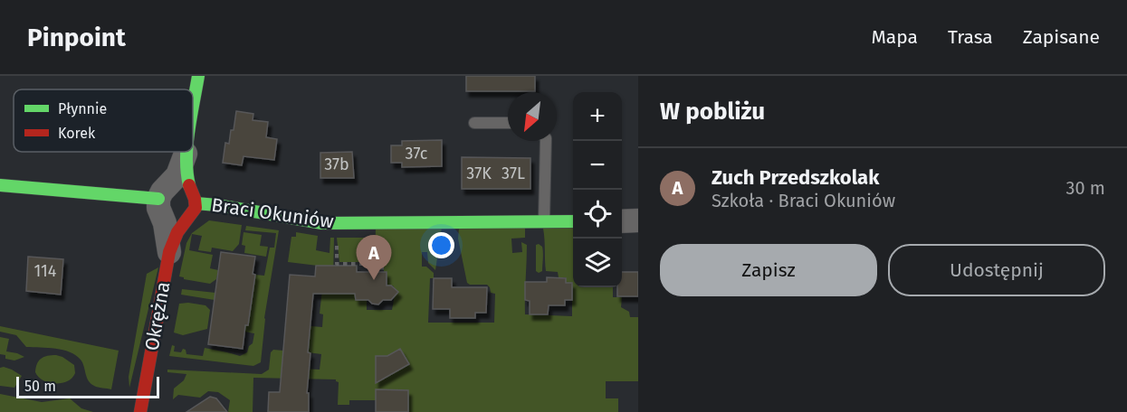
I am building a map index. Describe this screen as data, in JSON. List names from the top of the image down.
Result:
{
  "streets": {
    "street": ["Braci Okuniów", "Okrężna"]
  },
  "crossings": [
    ["Braci Okuniów", "Okrężna"]
  ],
  "house_numbers": [
    "37c",
    "37b",
    "37K",
    "37L",
    "114"
  ],
  "legend": ["Płynnie", "Korek"],
  "scale_bar": "50 m",
  "north": "bottom left",
  "page": {
    "header": "Pinpoint",
    "nav": ["Mapa", "Trasa", "Zapisane"],
    "heading": "W pobliżu",
    "map_buttons": ["+", "−"],
    "list": [
      {
        "mark": "A",
        "name": "Zuch Przedszkolak",
        "note": "Szkoła · Braci Okuniów",
        "value": "30 m"
      }
    ],
    "buttons": ["Zapisz", "Udostępnij"],
    "pins": "A",
    "scale": "50 m"
  }
}
